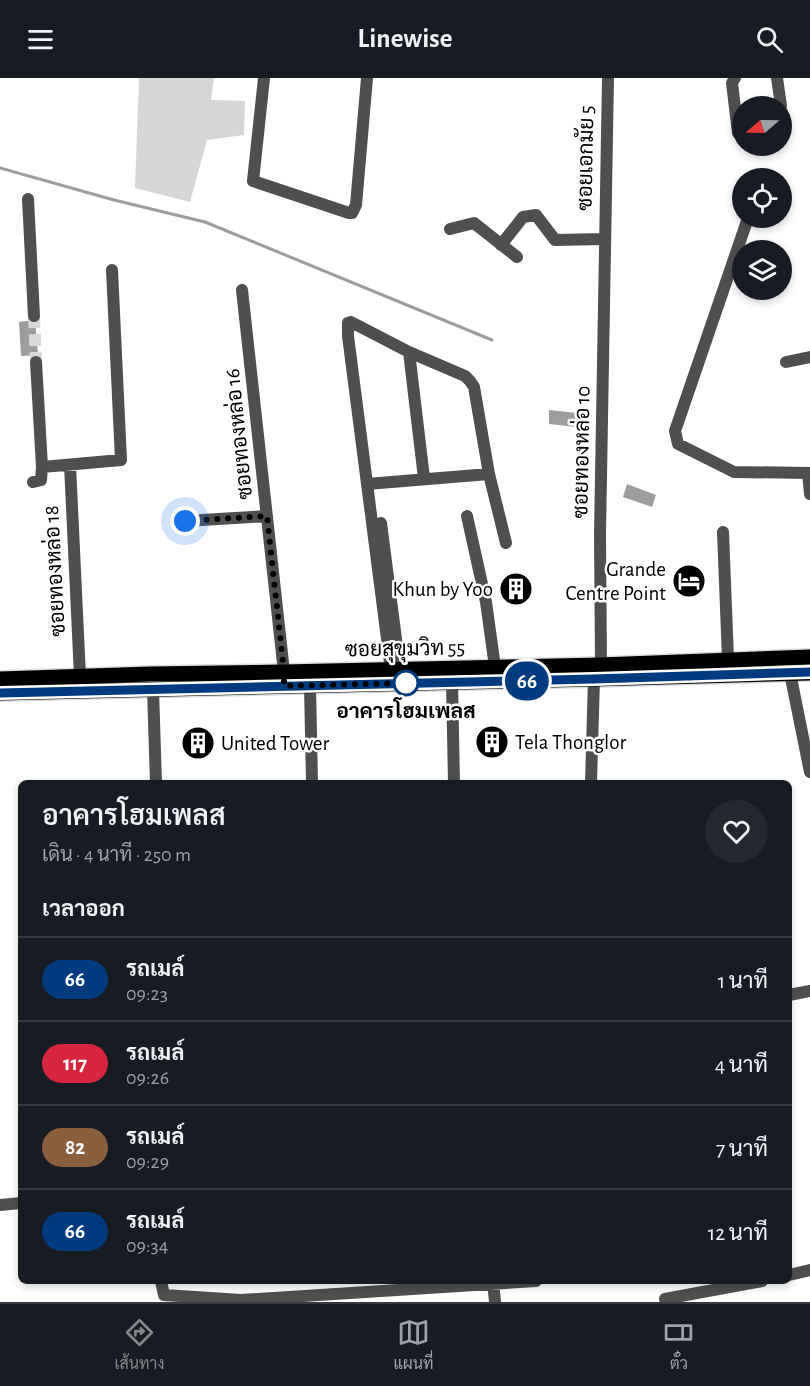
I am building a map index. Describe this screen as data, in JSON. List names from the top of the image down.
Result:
{
  "streets": {
    "main road": ["ซอยสุขุมวิท 55"],
    "street": [
      "ซอยเอกมัย 5",
      "ซอยทองหล่อ 16",
      "ซอยทองหล่อ 10",
      "ซอยทองหล่อ 18"
    ]
  },
  "crossings": [
    ["ซอยเอกมัย 5", "ซอยทองหล่อ 10"],
    ["ซอยทองหล่อ 16", "ซอยสุขุมวิท 55"],
    ["ซอยทองหล่อ 10", "ซอยสุขุมวิท 55"],
    ["ซอยทองหล่อ 18", "ซอยสุขุมวิท 55"]
  ],
  "places": {
    "hotel": ["Grande Centre Point"],
    "building": ["Khun by Yoo", "Tela Thonglor", "United Tower"],
    "other": ["อาคารโฮมเพลส"]
  },
  "lines": ["bus line 66"],
  "north": "left",
  "page": {
    "header": "Linewise",
    "on_map": "66",
    "heading": [
      ["อาคารโฮมเพลส", "เดิน · 4 นาที · 250 m"],
      "เวลาออก"
    ],
    "list": [
      {
        "mark": "66",
        "name": "รถเมล์",
        "note": "09:23",
        "value": "1 นาที"
      },
      {
        "mark": "117",
        "name": "รถเมล์",
        "note": "09:26",
        "value": "4 นาที"
      },
      {
        "mark": "82",
        "name": "รถเมล์",
        "note": "09:29",
        "value": "7 นาที"
      },
      {
        "mark": "66",
        "name": "รถเมล์",
        "note": "09:34",
        "value": "12 นาที"
      }
    ],
    "tabs": ["เส้นทาง", "แผนที่", "ตั๋ว"]
  }
}
